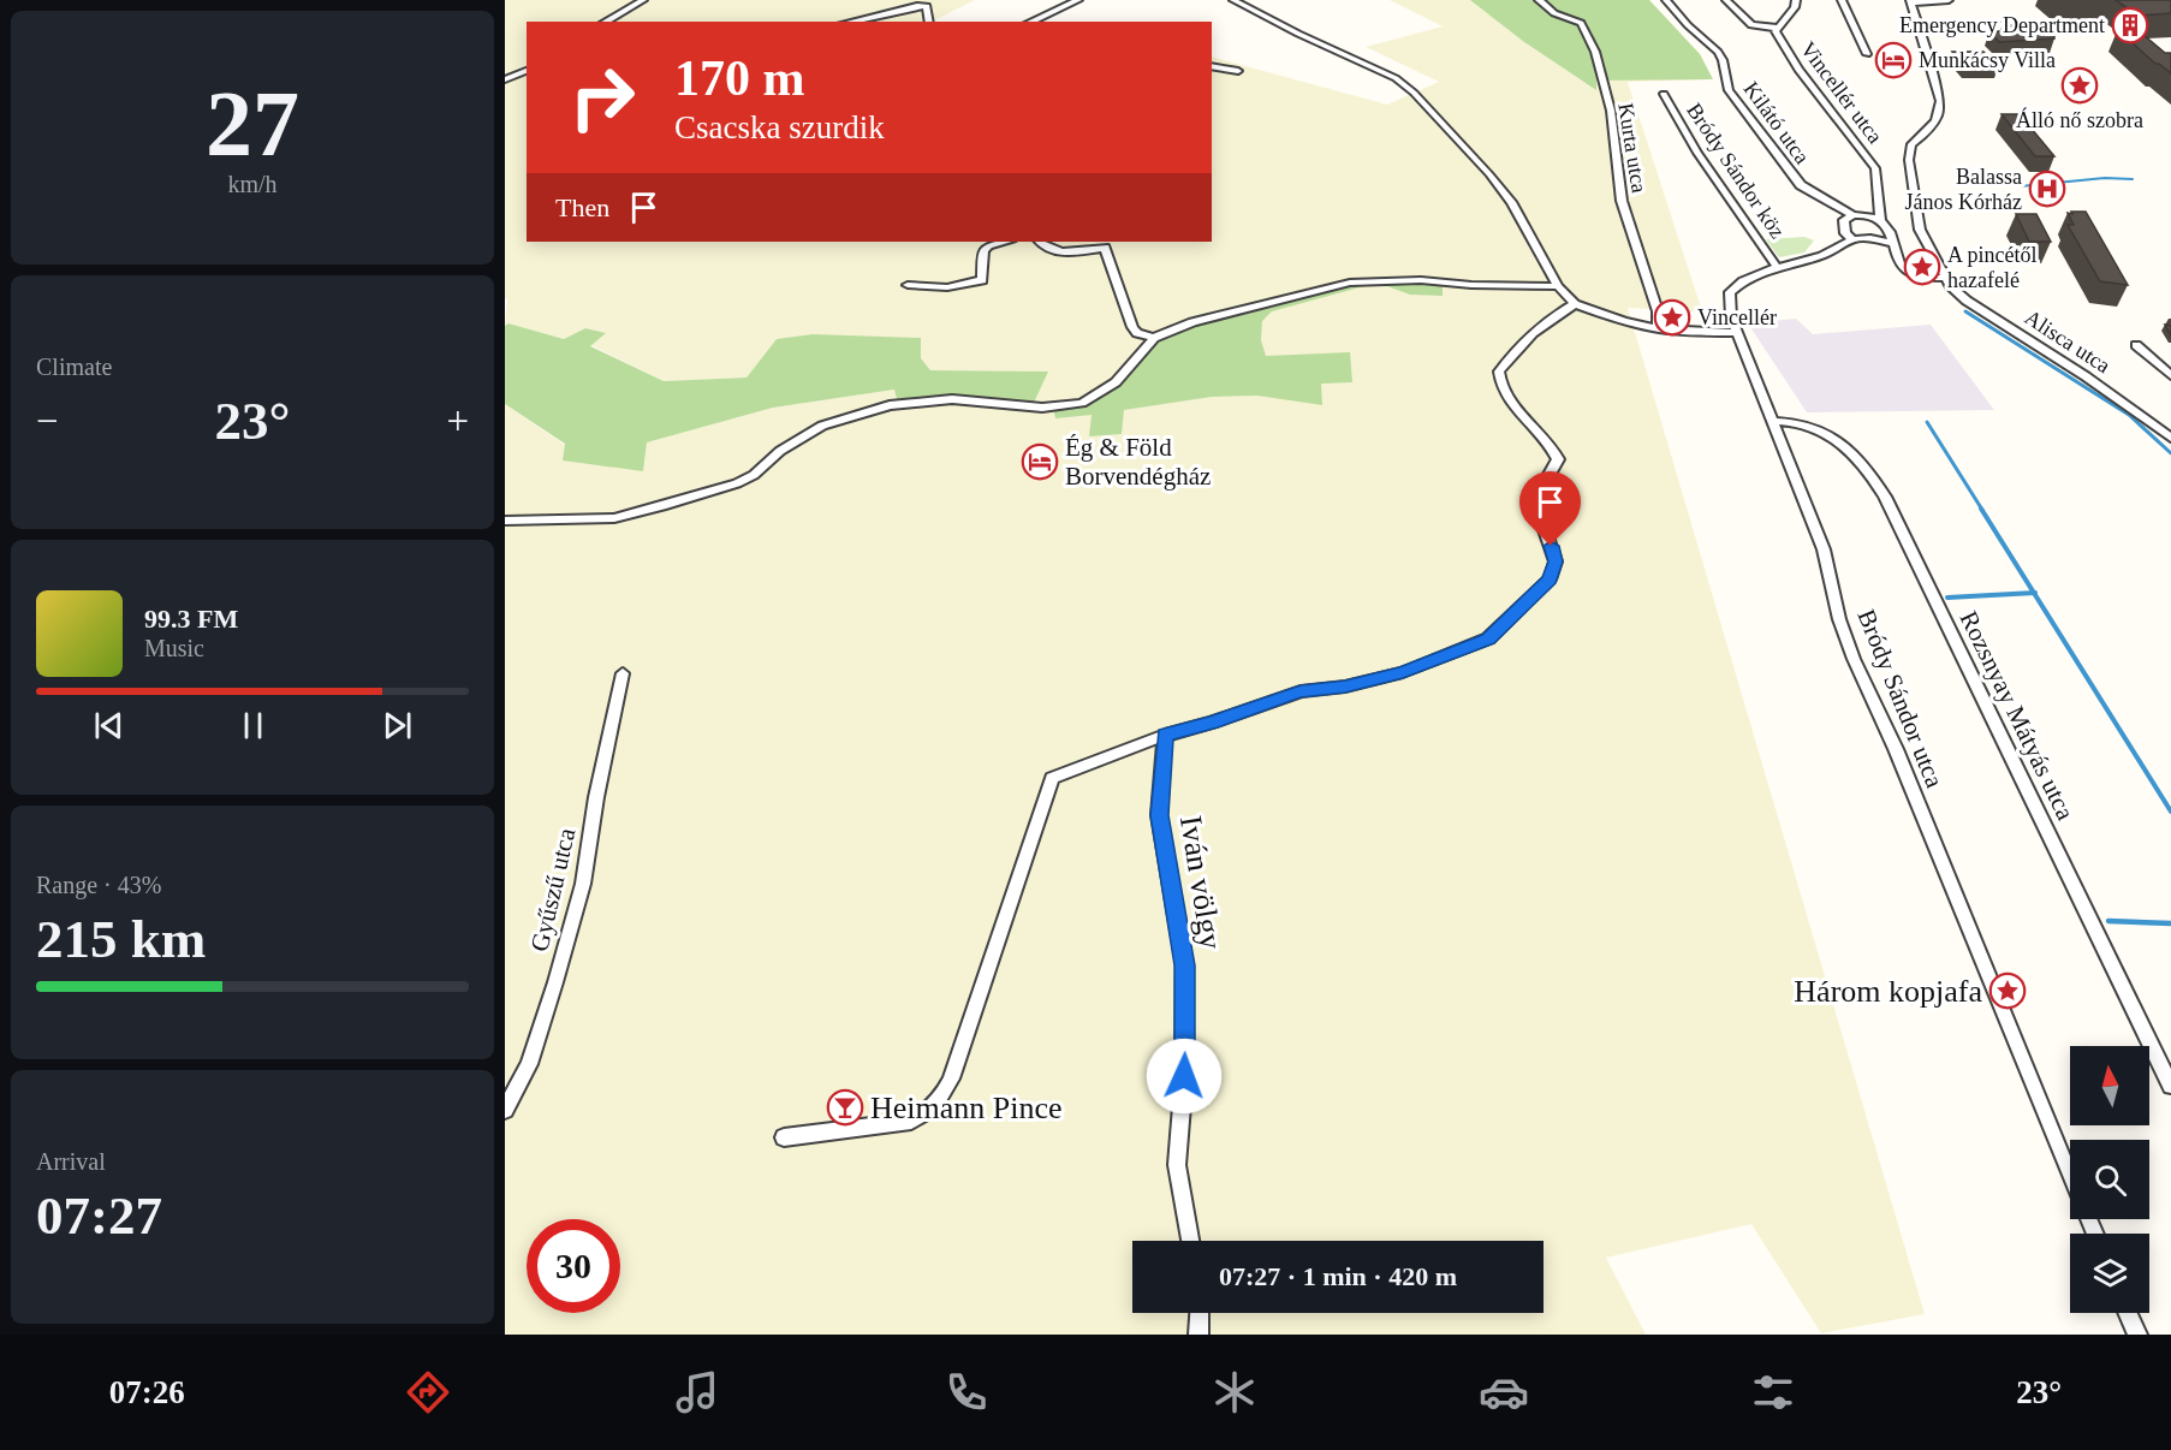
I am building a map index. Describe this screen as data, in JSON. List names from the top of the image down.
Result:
{
  "streets": {
    "street": [
      "Vincellér utca",
      "Kilátó utca",
      "Kurta utca",
      "Bródy Sándor köz",
      "Alisca utca",
      "Bródy Sándor utca",
      "Rozsnyay Mátyás utca",
      "Iván völgy",
      "Gyűszű utca"
    ]
  },
  "crossings": [
    ["Bródy Sándor köz", "Bródy Sándor utca"],
    ["Bródy Sándor utca", "Rozsnyay Mátyás utca"]
  ],
  "places": {
    "building": ["Emergency Department"],
    "hotel": ["Munkácsy Villa", "Ég & Föld Borvendégház"],
    "place": [
      "Álló nő szobra",
      "A pincétől hazafelé",
      "Vincellér",
      "Három kopjafa"
    ],
    "hospital": ["Balassa János Kórház"],
    "bar": ["Heimann Pince"]
  },
  "north": "top",
  "page": {
    "tile": [
      ["27", "km/h"],
      "Climate",
      ["Range · 43%", "215 km"],
      ["Arrival", "07:27"]
    ],
    "turn": ["170 m", "Csacska szurdik"],
    "then": "Then",
    "heat": ["−", "23°", "+"],
    "song": ["99.3 FM", "Music"],
    "limit": "30",
    "trip": "07:27 · 1 min · 420 m",
    "tabs": ["07:26", "23°"]
  }
}
